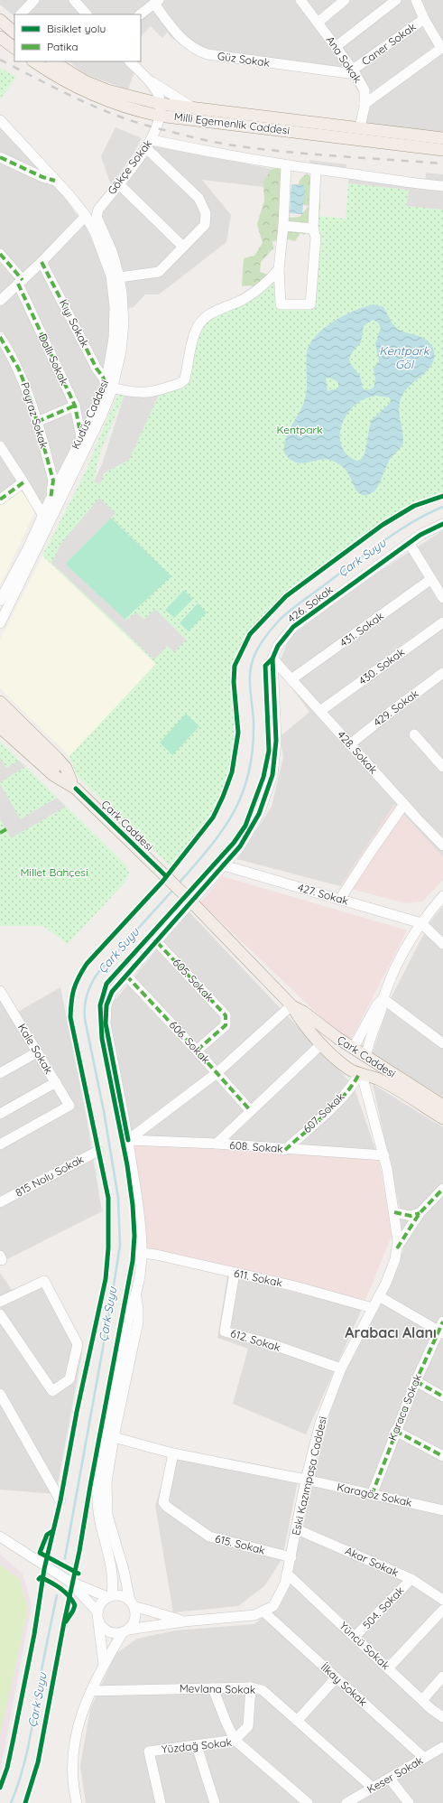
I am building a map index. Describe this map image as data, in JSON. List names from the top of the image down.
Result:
{
  "streets": {
    "main road": ["Milli Egemenlik Caddesi", "Çark Caddesi"],
    "street": [
      "Caner Sokak",
      "Güz Sokak",
      "Ana Sokak",
      "Gökçe Sokak",
      "Kıyı Sokak",
      "Dallı Sokak",
      "Kudüs Caddesi",
      "Poyraz Sokak",
      "426. Sokak",
      "431. Sokak",
      "430. Sokak",
      "429. Sokak",
      "428. Sokak",
      "427. Sokak",
      "605. Sokak",
      "606. Sokak",
      "Kale Sokak",
      "607. Sokak",
      "608. Sokak",
      "815 Nolu Sokak",
      "611. Sokak",
      "612. Sokak",
      "Karaca Sokak",
      "Eski Kazımpaşa Caddesi",
      "Karagöz Sokak",
      "615. Sokak",
      "Akar Sokak",
      "504. Sokak",
      "Yüncü Sokak",
      "İlkay Sokak",
      "Mevlana Sokak",
      "Yüzdağ Sokak",
      "Keser Sokak"
    ]
  },
  "crossings": [
    ["Caner Sokak", "Güz Sokak"],
    ["Caner Sokak", "Ana Sokak"],
    ["Güz Sokak", "Ana Sokak"],
    ["Ana Sokak", "Milli Egemenlik Caddesi"],
    ["Milli Egemenlik Caddesi", "Gökçe Sokak"],
    ["Gökçe Sokak", "Kudüs Caddesi"],
    ["Kıyı Sokak", "Kudüs Caddesi"],
    ["Dallı Sokak", "Kudüs Caddesi"],
    ["Kudüs Caddesi", "Poyraz Sokak"],
    ["426. Sokak", "428. Sokak"],
    ["426. Sokak", "Çark Caddesi"],
    ["426. Sokak", "427. Sokak"],
    ["426. Sokak", "605. Sokak"],
    ["426. Sokak", "606. Sokak"],
    ["426. Sokak", "608. Sokak"],
    ["426. Sokak", "611. Sokak"],
    ["431. Sokak", "428. Sokak"],
    ["430. Sokak", "428. Sokak"],
    ["429. Sokak", "428. Sokak"],
    ["Çark Caddesi", "607. Sokak"],
    ["Çark Caddesi", "Eski Kazımpaşa Caddesi"],
    ["605. Sokak", "606. Sokak"],
    ["607. Sokak", "608. Sokak"],
    ["607. Sokak", "Eski Kazımpaşa Caddesi"],
    ["608. Sokak", "Eski Kazımpaşa Caddesi"],
    ["611. Sokak", "612. Sokak"],
    ["611. Sokak", "Eski Kazımpaşa Caddesi"],
    ["612. Sokak", "Eski Kazımpaşa Caddesi"],
    ["Karaca Sokak", "Karagöz Sokak"],
    ["Eski Kazımpaşa Caddesi", "Karagöz Sokak"],
    ["Eski Kazımpaşa Caddesi", "615. Sokak"],
    ["Eski Kazımpaşa Caddesi", "Akar Sokak"],
    ["Eski Kazımpaşa Caddesi", "Yüncü Sokak"],
    ["Eski Kazımpaşa Caddesi", "İlkay Sokak"],
    ["Akar Sokak", "504. Sokak"],
    ["504. Sokak", "Yüncü Sokak"],
    ["İlkay Sokak", "Keser Sokak"],
    ["Mevlana Sokak", "Keser Sokak"]
  ],
  "districts": ["Arabacı Alanı"],
  "water": ["Kentpark Göl", "Çark Suyu"],
  "parks": ["Kentpark", "Millet Bahçesi"],
  "legend": ["Bisiklet yolu", "Patika"]
}
